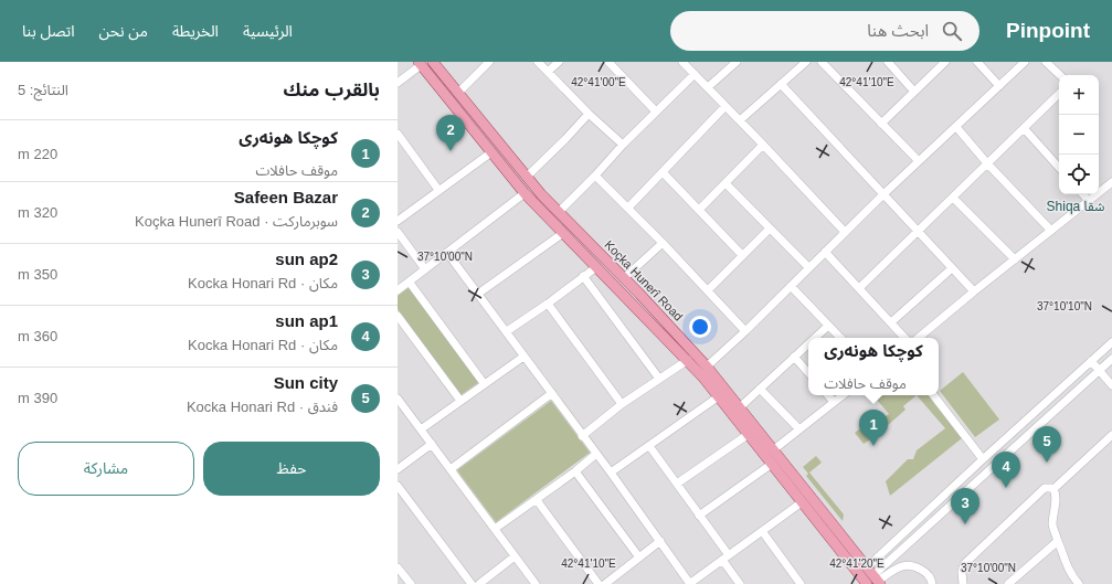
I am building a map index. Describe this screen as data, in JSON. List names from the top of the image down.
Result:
{
  "streets": {
    "main road": ["Koçka Hunerî Road"]
  },
  "districts": ["Shiqa شقا"],
  "page": {
    "header": "Pinpoint",
    "search": "ابحث هنا",
    "nav": [
      "الرئيسية",
      "الخريطة",
      "من نحن",
      "اتصل بنا"
    ],
    "heading": ["بالقرب منك", "النتائج: 5"],
    "map_buttons": ["+", "−"],
    "pins": [
      "2",
      "1",
      "5",
      "4",
      "3"
    ],
    "list": [
      {
        "mark": "1",
        "name": "كوچكا هونەری",
        "note": "موقف حافلات",
        "value": "220 m"
      },
      {
        "mark": "2",
        "name": "Safeen Bazar",
        "note": "سوبرماركت · Koçka Hunerî Road",
        "value": "320 m"
      },
      {
        "mark": "3",
        "name": "sun ap2",
        "note": "مكان · Kocka Honari Rd",
        "value": "350 m"
      },
      {
        "mark": "4",
        "name": "sun ap1",
        "note": "مكان · Kocka Honari Rd",
        "value": "360 m"
      },
      {
        "mark": "5",
        "name": "Sun city",
        "note": "فندق · Kocka Honari Rd",
        "value": "390 m"
      }
    ],
    "popup": ["كوچكا هونەری", "موقف حافلات"],
    "buttons": ["حفظ", "مشاركة"]
  },
  "coordinates": [
    "42°41'00\"E",
    "42°41'10\"E",
    "37°10'00\"N",
    "37°10'10\"N",
    "42°41'20\"E"
  ]
}
